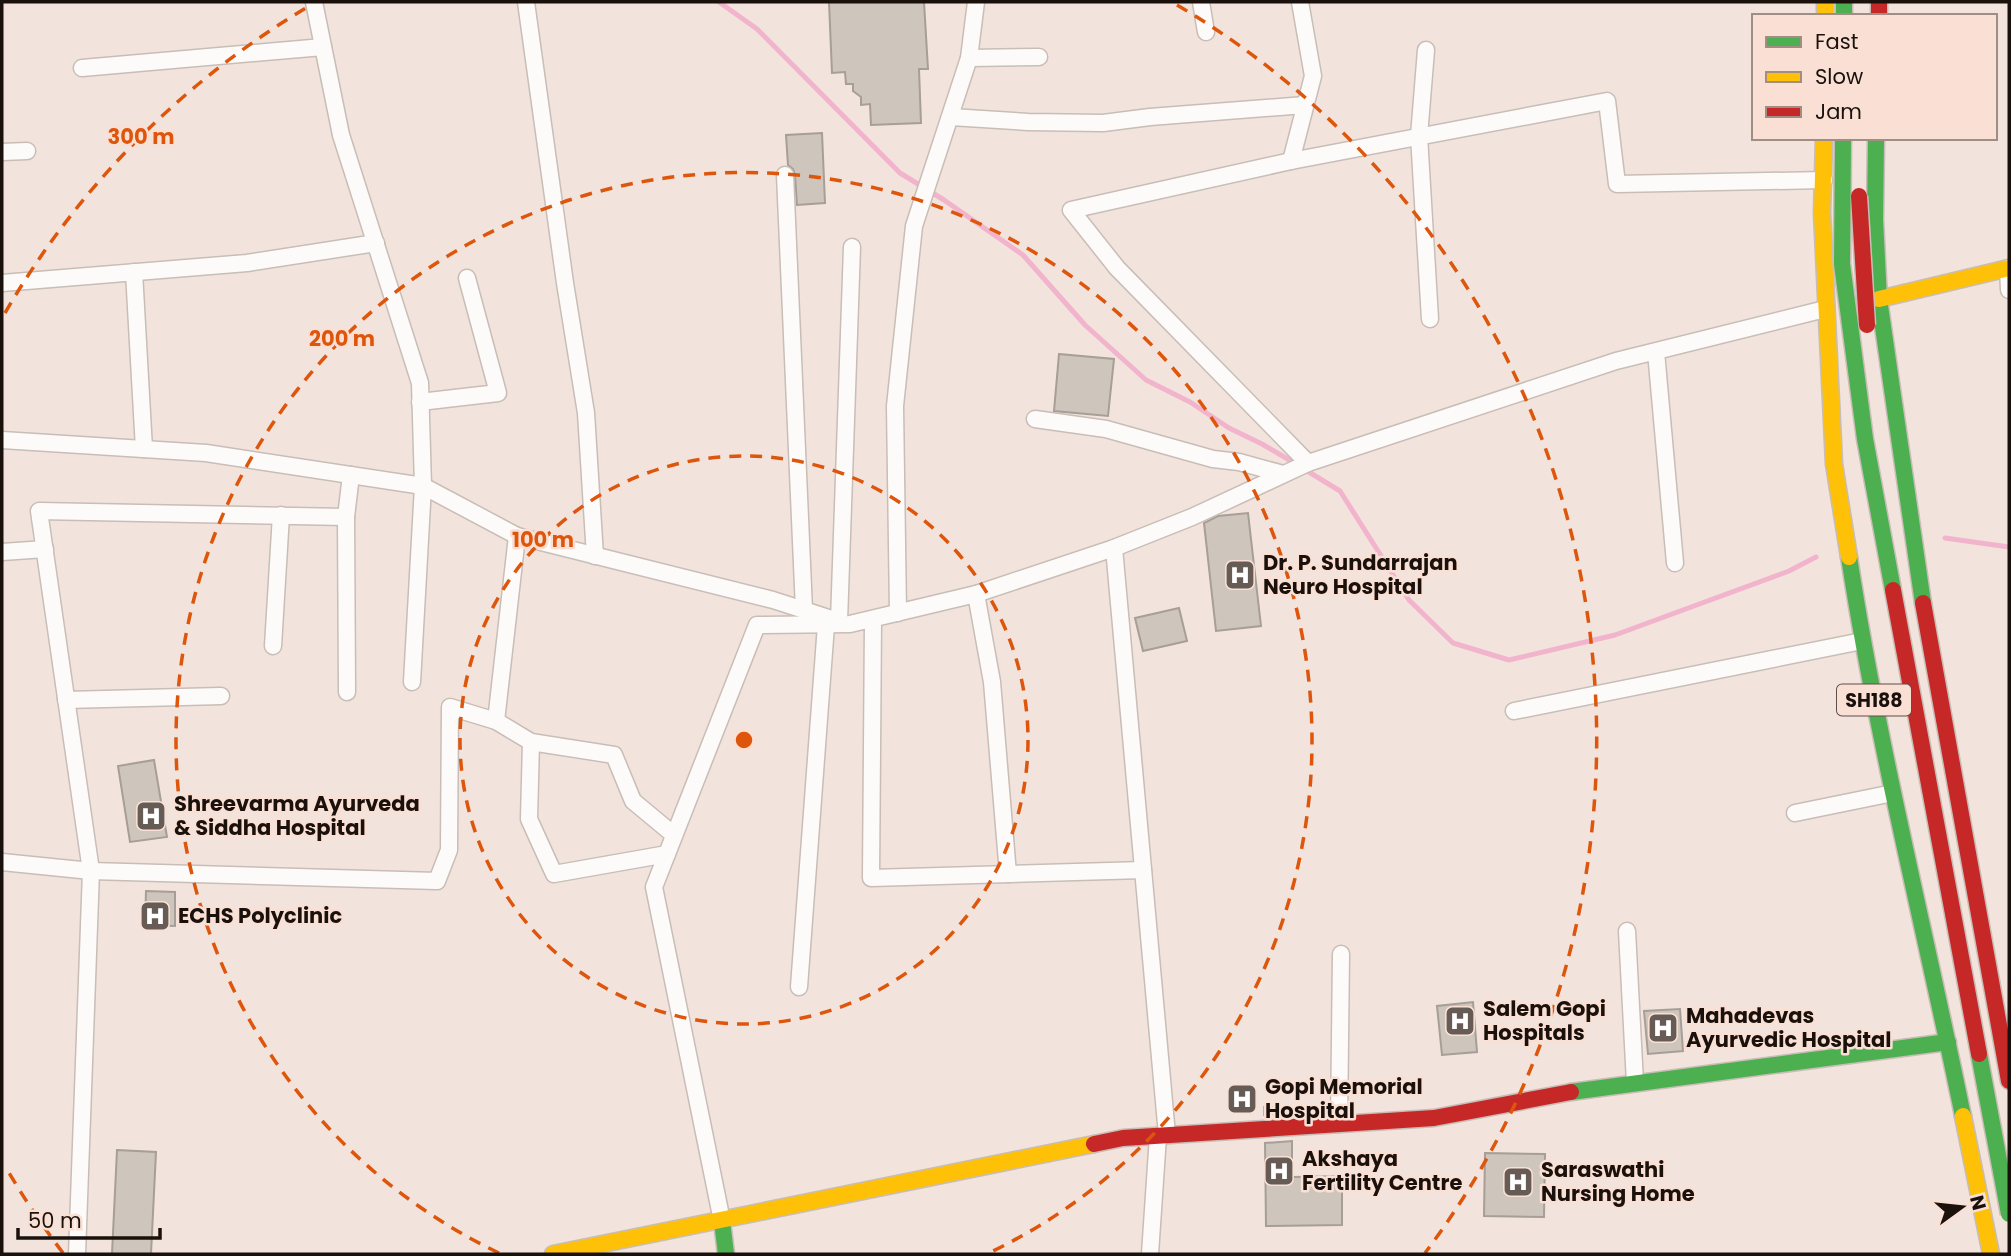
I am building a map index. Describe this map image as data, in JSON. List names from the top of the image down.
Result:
{
  "streets": {
    "main road": ["SH188"]
  },
  "places": {
    "hospital": [
      "Dr. P. Sundarrajan Neuro Hospital",
      "Shreevarma Ayurveda & Siddha Hospital",
      "ECHS Polyclinic",
      "Salem Gopi Hospitals",
      "Mahadevas Ayurvedic Hospital",
      "Gopi Memorial Hospital",
      "Akshaya Fertility Centre",
      "Saraswathi Nursing Home"
    ]
  },
  "legend": ["Fast", "Slow", "Jam"],
  "scale_bar": "50 m",
  "north": "right",
  "rings": ["300 m", "200 m", "100 m"]
}
